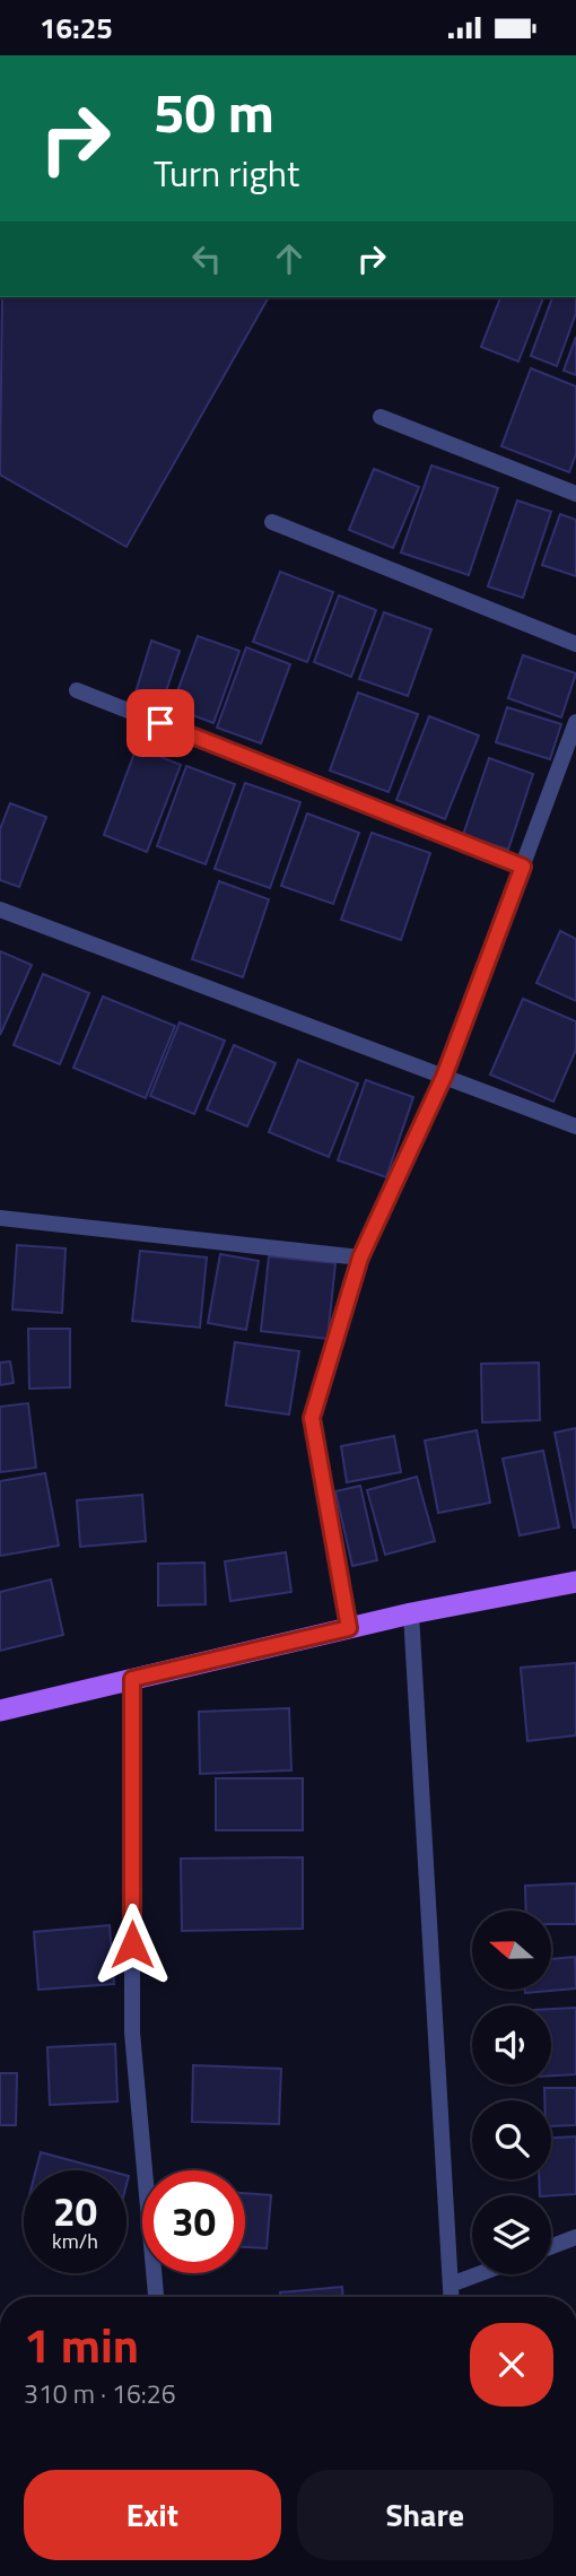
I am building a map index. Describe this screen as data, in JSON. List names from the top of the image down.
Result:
{
  "north": "left",
  "page": {
    "status": "16:25",
    "turn": ["50 m", "Turn right"],
    "speed": "20 km/h",
    "limit": "30",
    "heading": ["1 min", "310 m · 16:26"],
    "buttons": ["Exit", "Share"]
  }
}
